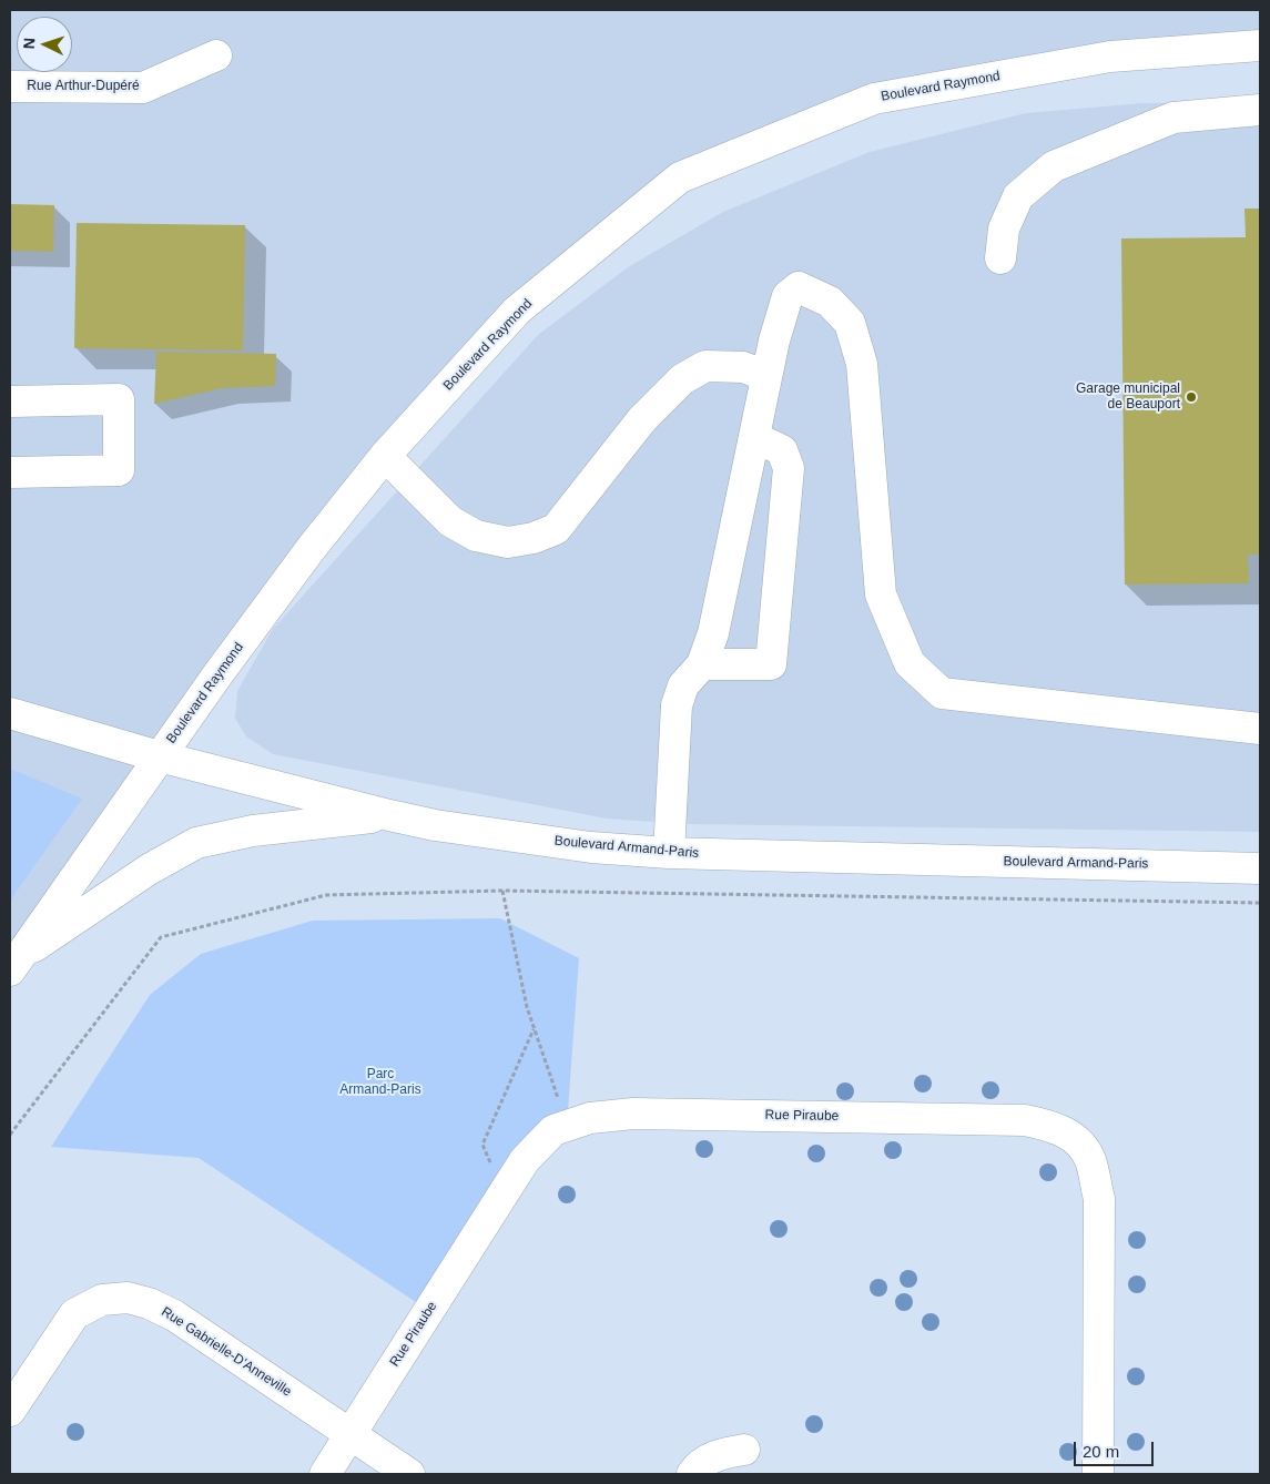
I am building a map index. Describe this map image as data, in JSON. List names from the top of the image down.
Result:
{
  "streets": {
    "street": [
      "Rue Arthur-Dupéré",
      "Boulevard Raymond",
      "Boulevard Armand-Paris",
      "Rue Piraube",
      "Rue Gabrielle-D'Anneville"
    ]
  },
  "crossings": [
    ["Boulevard Raymond", "Boulevard Armand-Paris"],
    ["Rue Piraube", "Rue Gabrielle-D'Anneville"]
  ],
  "parks": ["Parc Armand-Paris"],
  "places": ["Garage municipal de Beauport"],
  "scale_bar": "20 m",
  "north": "left"
}
